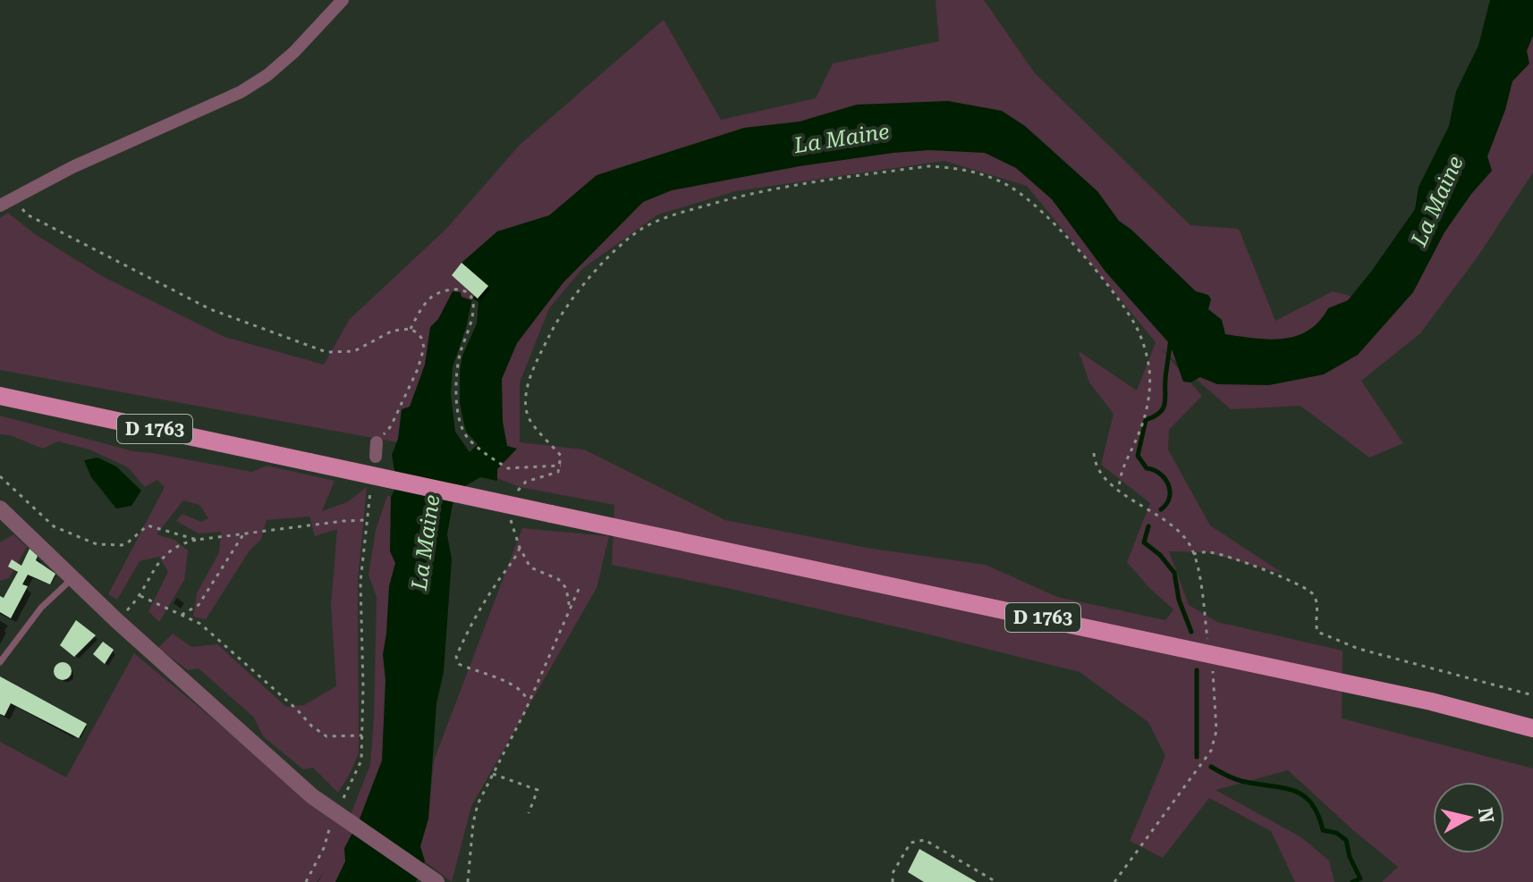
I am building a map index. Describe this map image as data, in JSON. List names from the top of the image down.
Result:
{
  "streets": {
    "main road": ["D 1763"]
  },
  "water": ["La Maine"],
  "north": "right"
}
